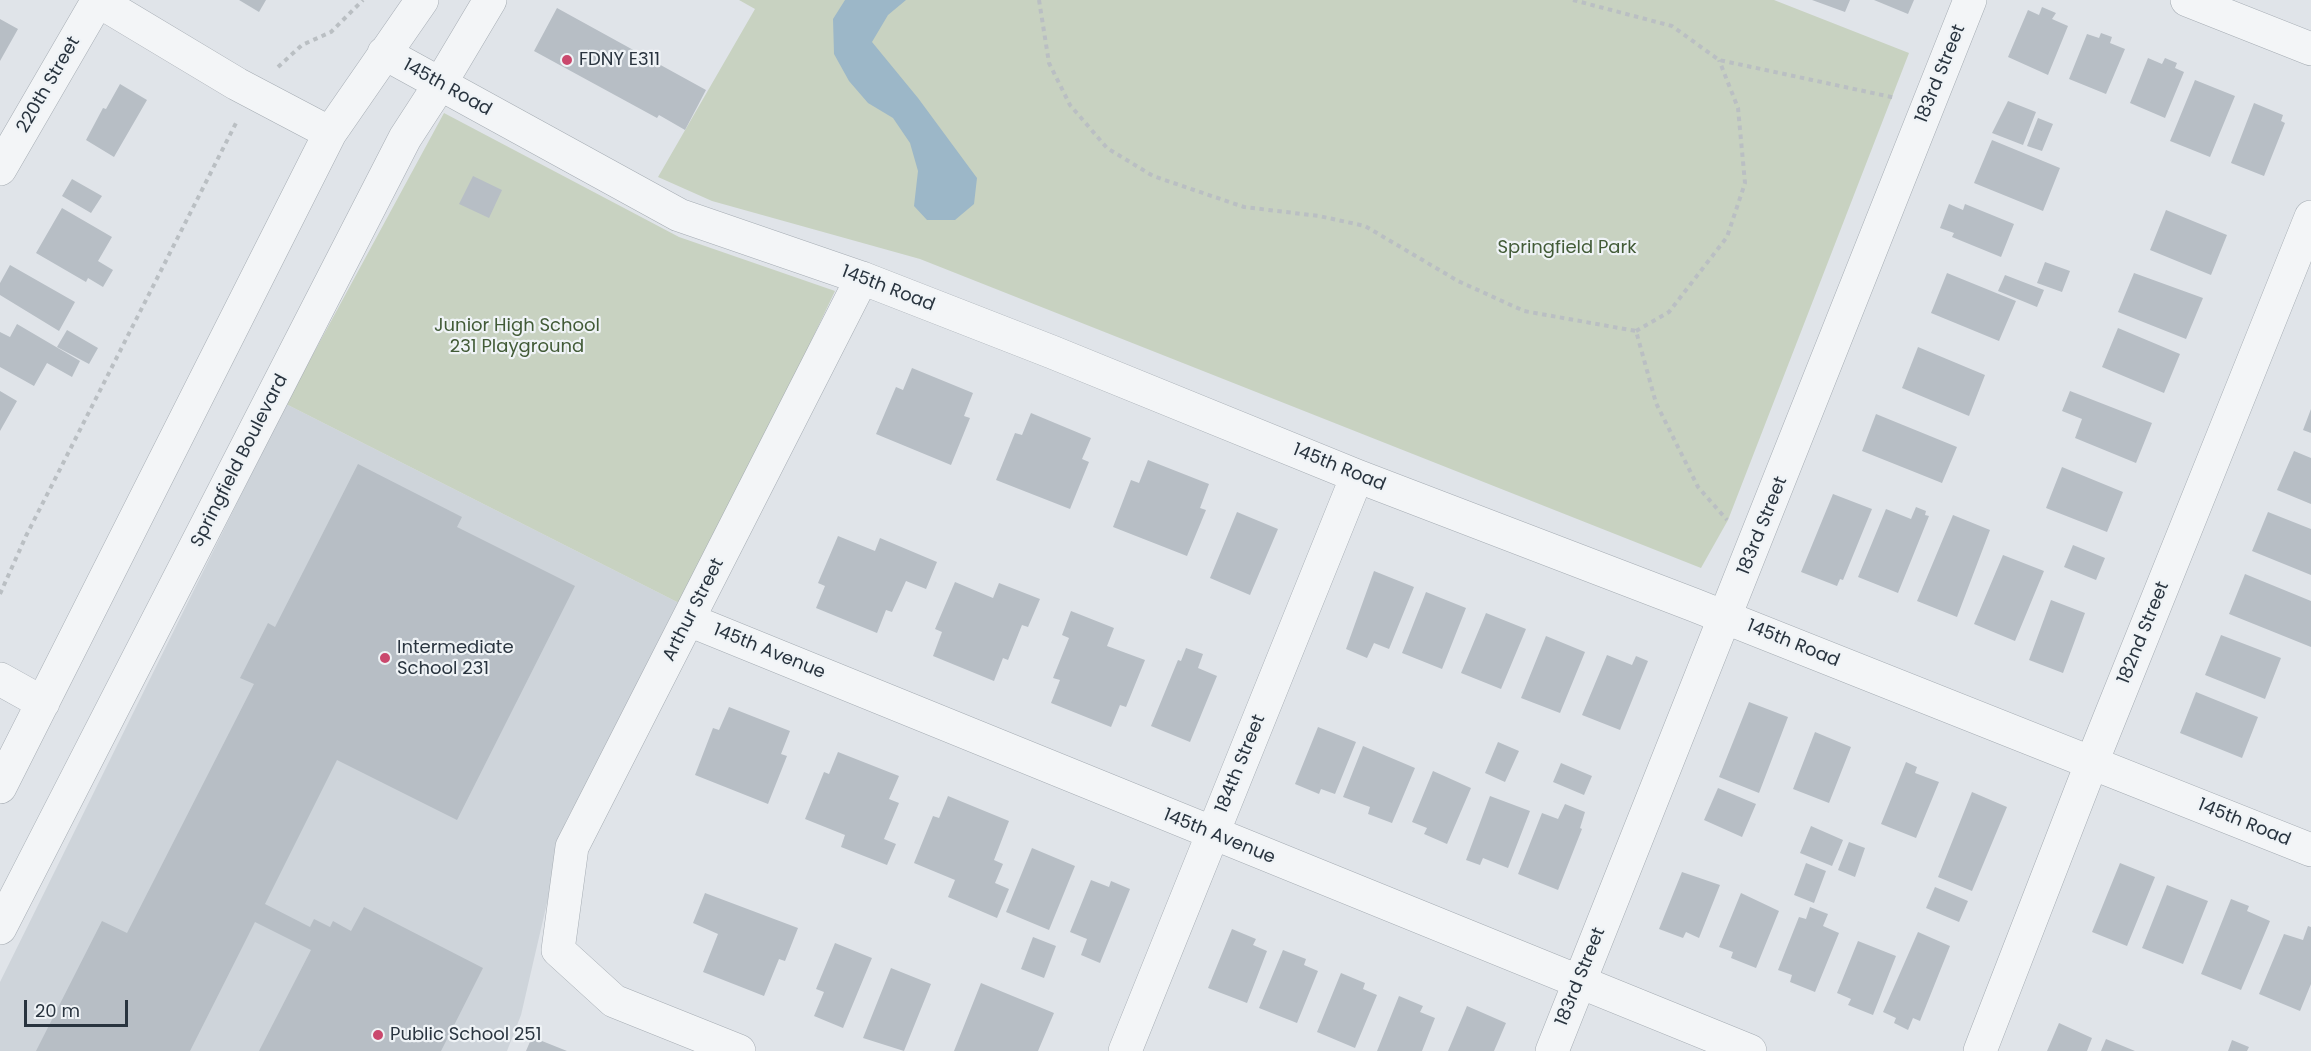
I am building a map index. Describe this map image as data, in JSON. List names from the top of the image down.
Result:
{
  "streets": {
    "street": [
      "183rd Street",
      "220th Street",
      "145th Road",
      "Springfield Boulevard",
      "Arthur Street",
      "182nd Street",
      "145th Avenue",
      "184th Street"
    ]
  },
  "crossings": [
    ["183rd Street", "145th Road"],
    ["183rd Street", "145th Avenue"],
    ["145th Road", "Springfield Boulevard"],
    ["145th Road", "Arthur Street"],
    ["145th Road", "182nd Street"],
    ["145th Road", "184th Street"],
    ["Arthur Street", "145th Avenue"],
    ["145th Avenue", "184th Street"]
  ],
  "parks": ["Springfield Park", "Junior High School 231 Playground"],
  "places": ["FDNY E311", "Intermediate School 231", "Public School 251"],
  "scale_bar": "20 m"
}
